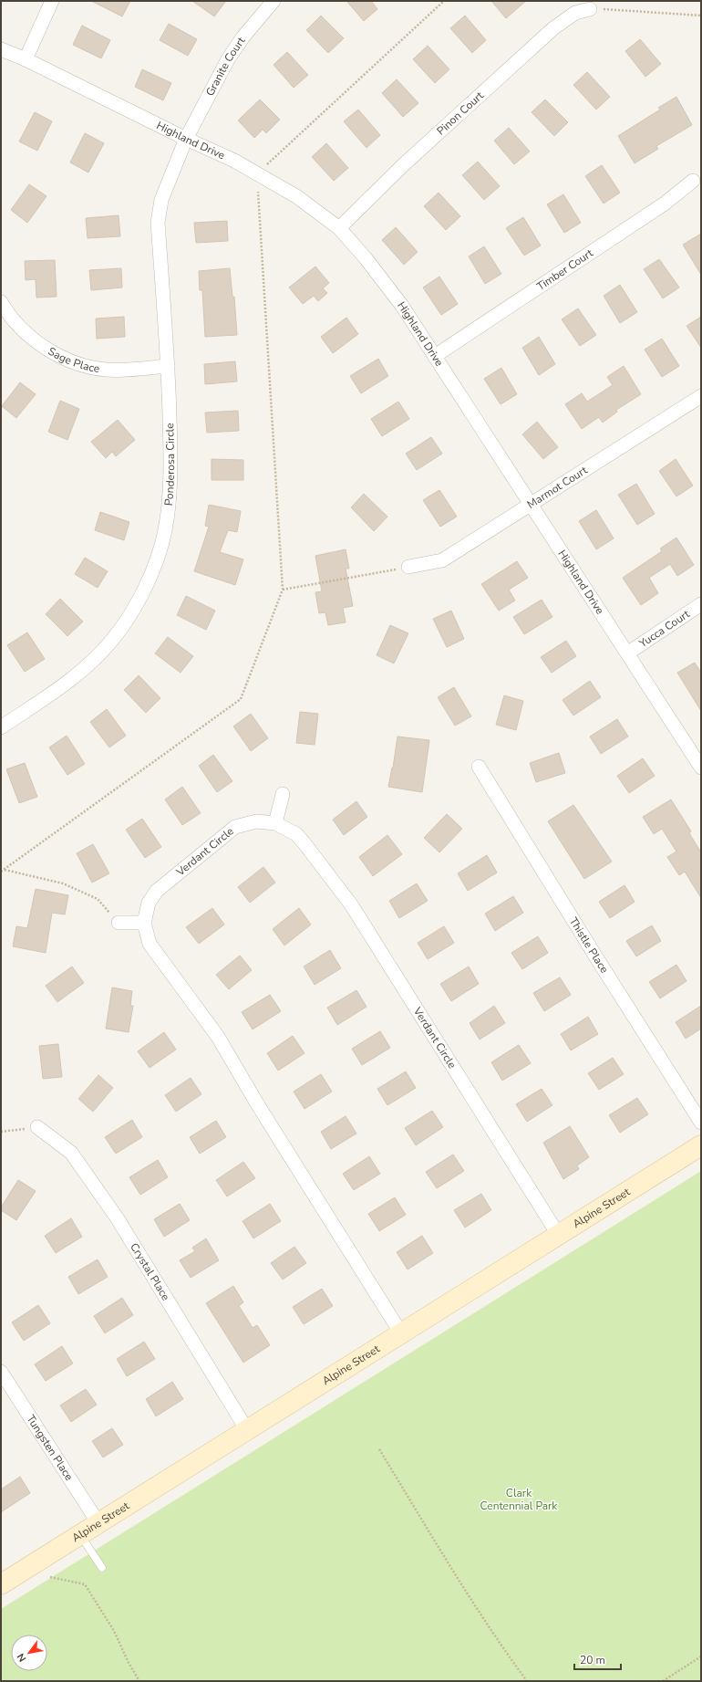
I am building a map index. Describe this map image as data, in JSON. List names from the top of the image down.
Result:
{
  "streets": {
    "street": [
      "Granite Court",
      "Pinon Court",
      "Highland Drive",
      "Timber Court",
      "Sage Place",
      "Ponderosa Circle",
      "Marmot Court",
      "Yucca Court",
      "Verdant Circle",
      "Thistle Place",
      "Alpine Street",
      "Crystal Place",
      "Tungsten Place"
    ]
  },
  "crossings": [
    ["Granite Court", "Highland Drive"],
    ["Granite Court", "Ponderosa Circle"],
    ["Pinon Court", "Highland Drive"],
    ["Highland Drive", "Timber Court"],
    ["Highland Drive", "Ponderosa Circle"],
    ["Highland Drive", "Marmot Court"],
    ["Highland Drive", "Yucca Court"],
    ["Sage Place", "Ponderosa Circle"],
    ["Verdant Circle", "Alpine Street"],
    ["Alpine Street", "Crystal Place"],
    ["Alpine Street", "Tungsten Place"]
  ],
  "parks": ["Clark Centennial Park"],
  "scale_bar": "20 m",
  "north": "bottom left"
}
